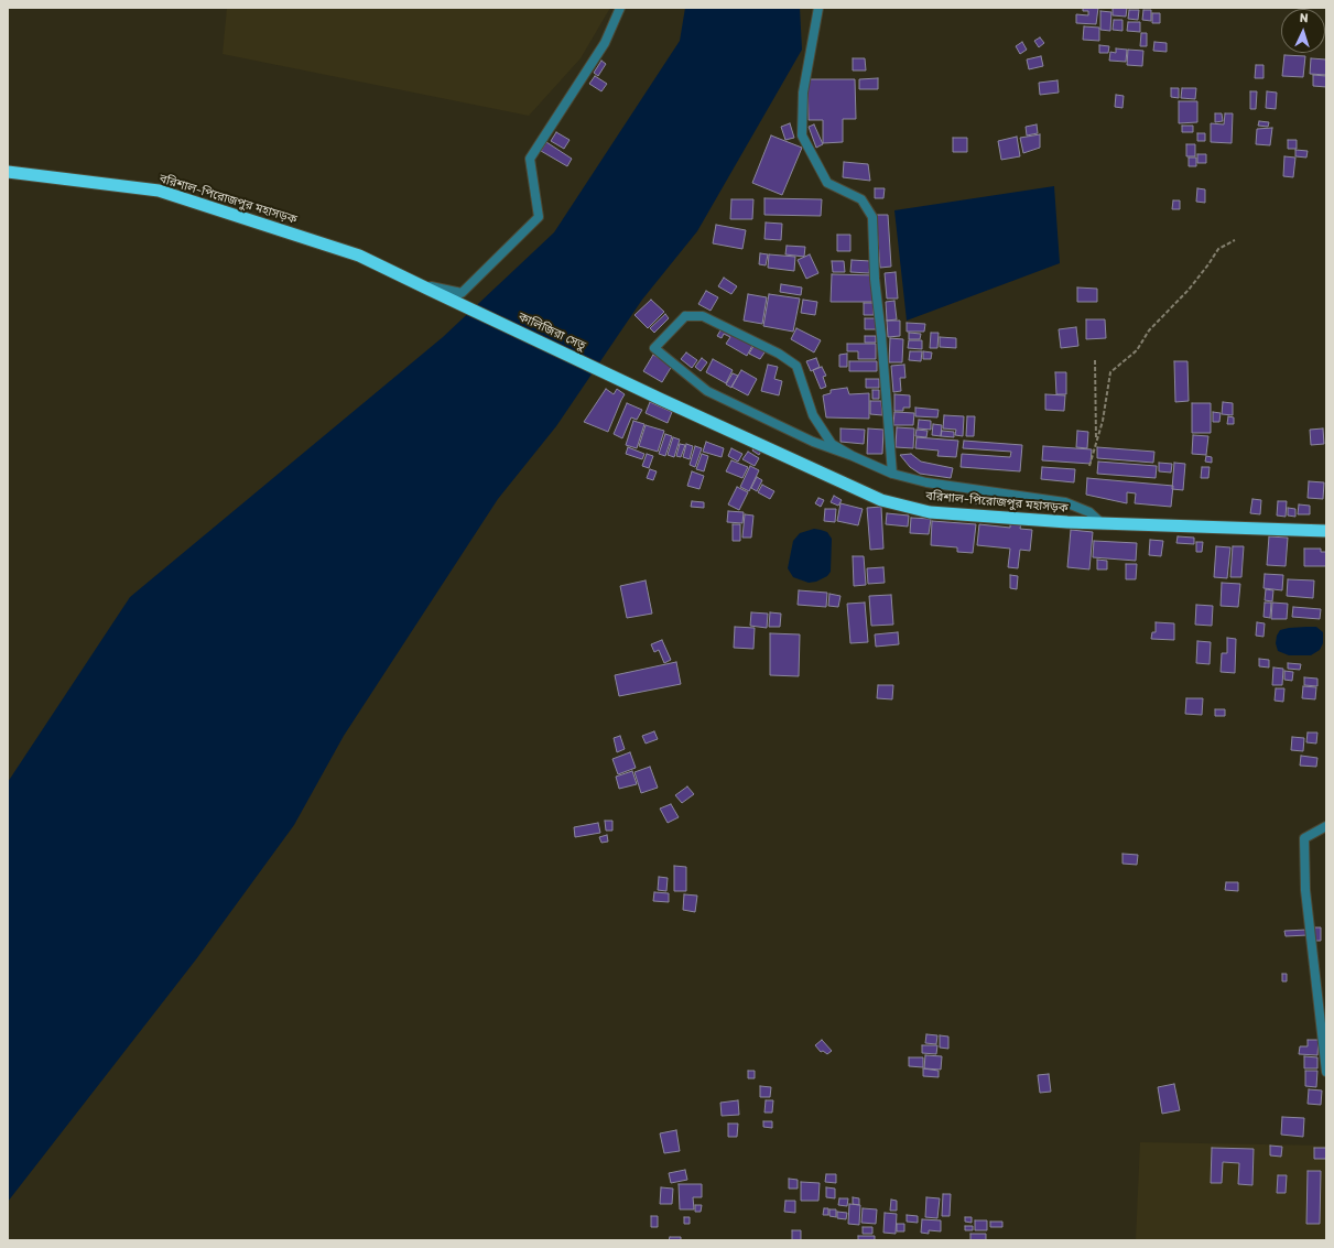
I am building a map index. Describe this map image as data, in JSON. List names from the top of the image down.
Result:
{
  "streets": {
    "highway": ["বরিশাল-পিরোজপুর মহাসড়ক", "কালিজিরা সেতু"]
  },
  "crossings": [
    ["বরিশাল-পিরোজপুর মহাসড়ক", "কালিজিরা সেতু"]
  ],
  "north": "top"
}
